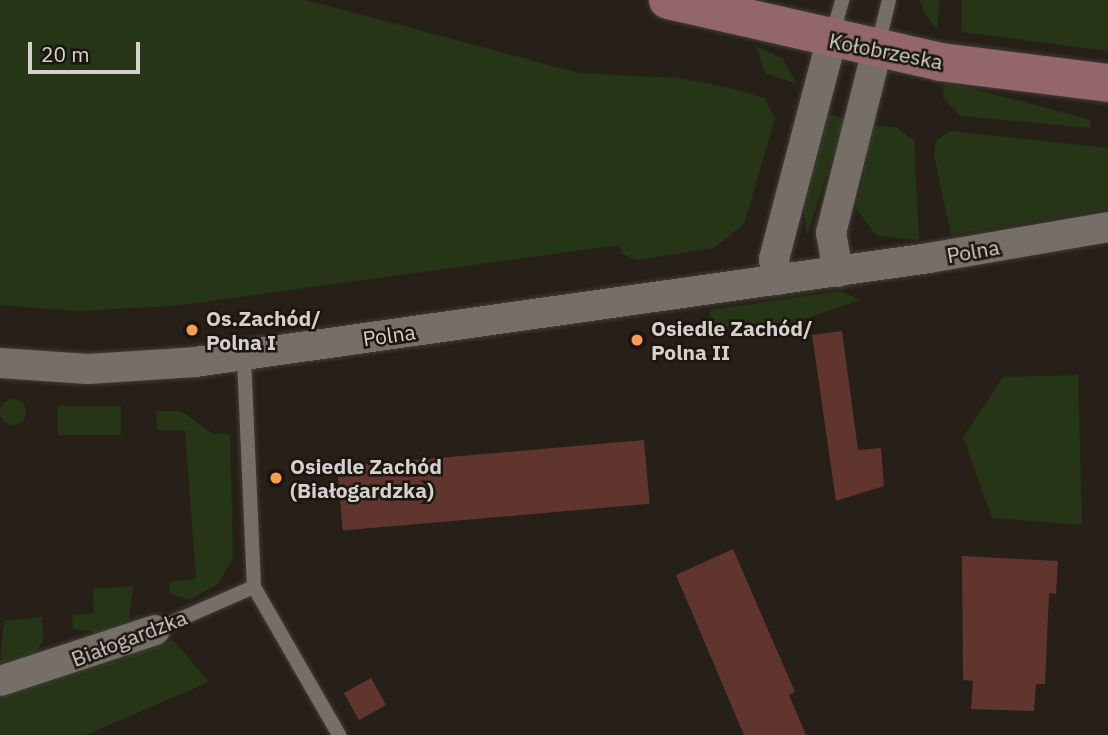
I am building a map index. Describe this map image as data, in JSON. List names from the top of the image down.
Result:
{
  "streets": {
    "main road": ["Kołobrzeska"],
    "street": ["Polna", "Białogardzka"]
  },
  "places": ["Os.Zachód/ Polna I", "Osiedle Zachód/ Polna II", "Osiedle Zachód (Białogardzka)"],
  "scale_bar": "20 m"
}
